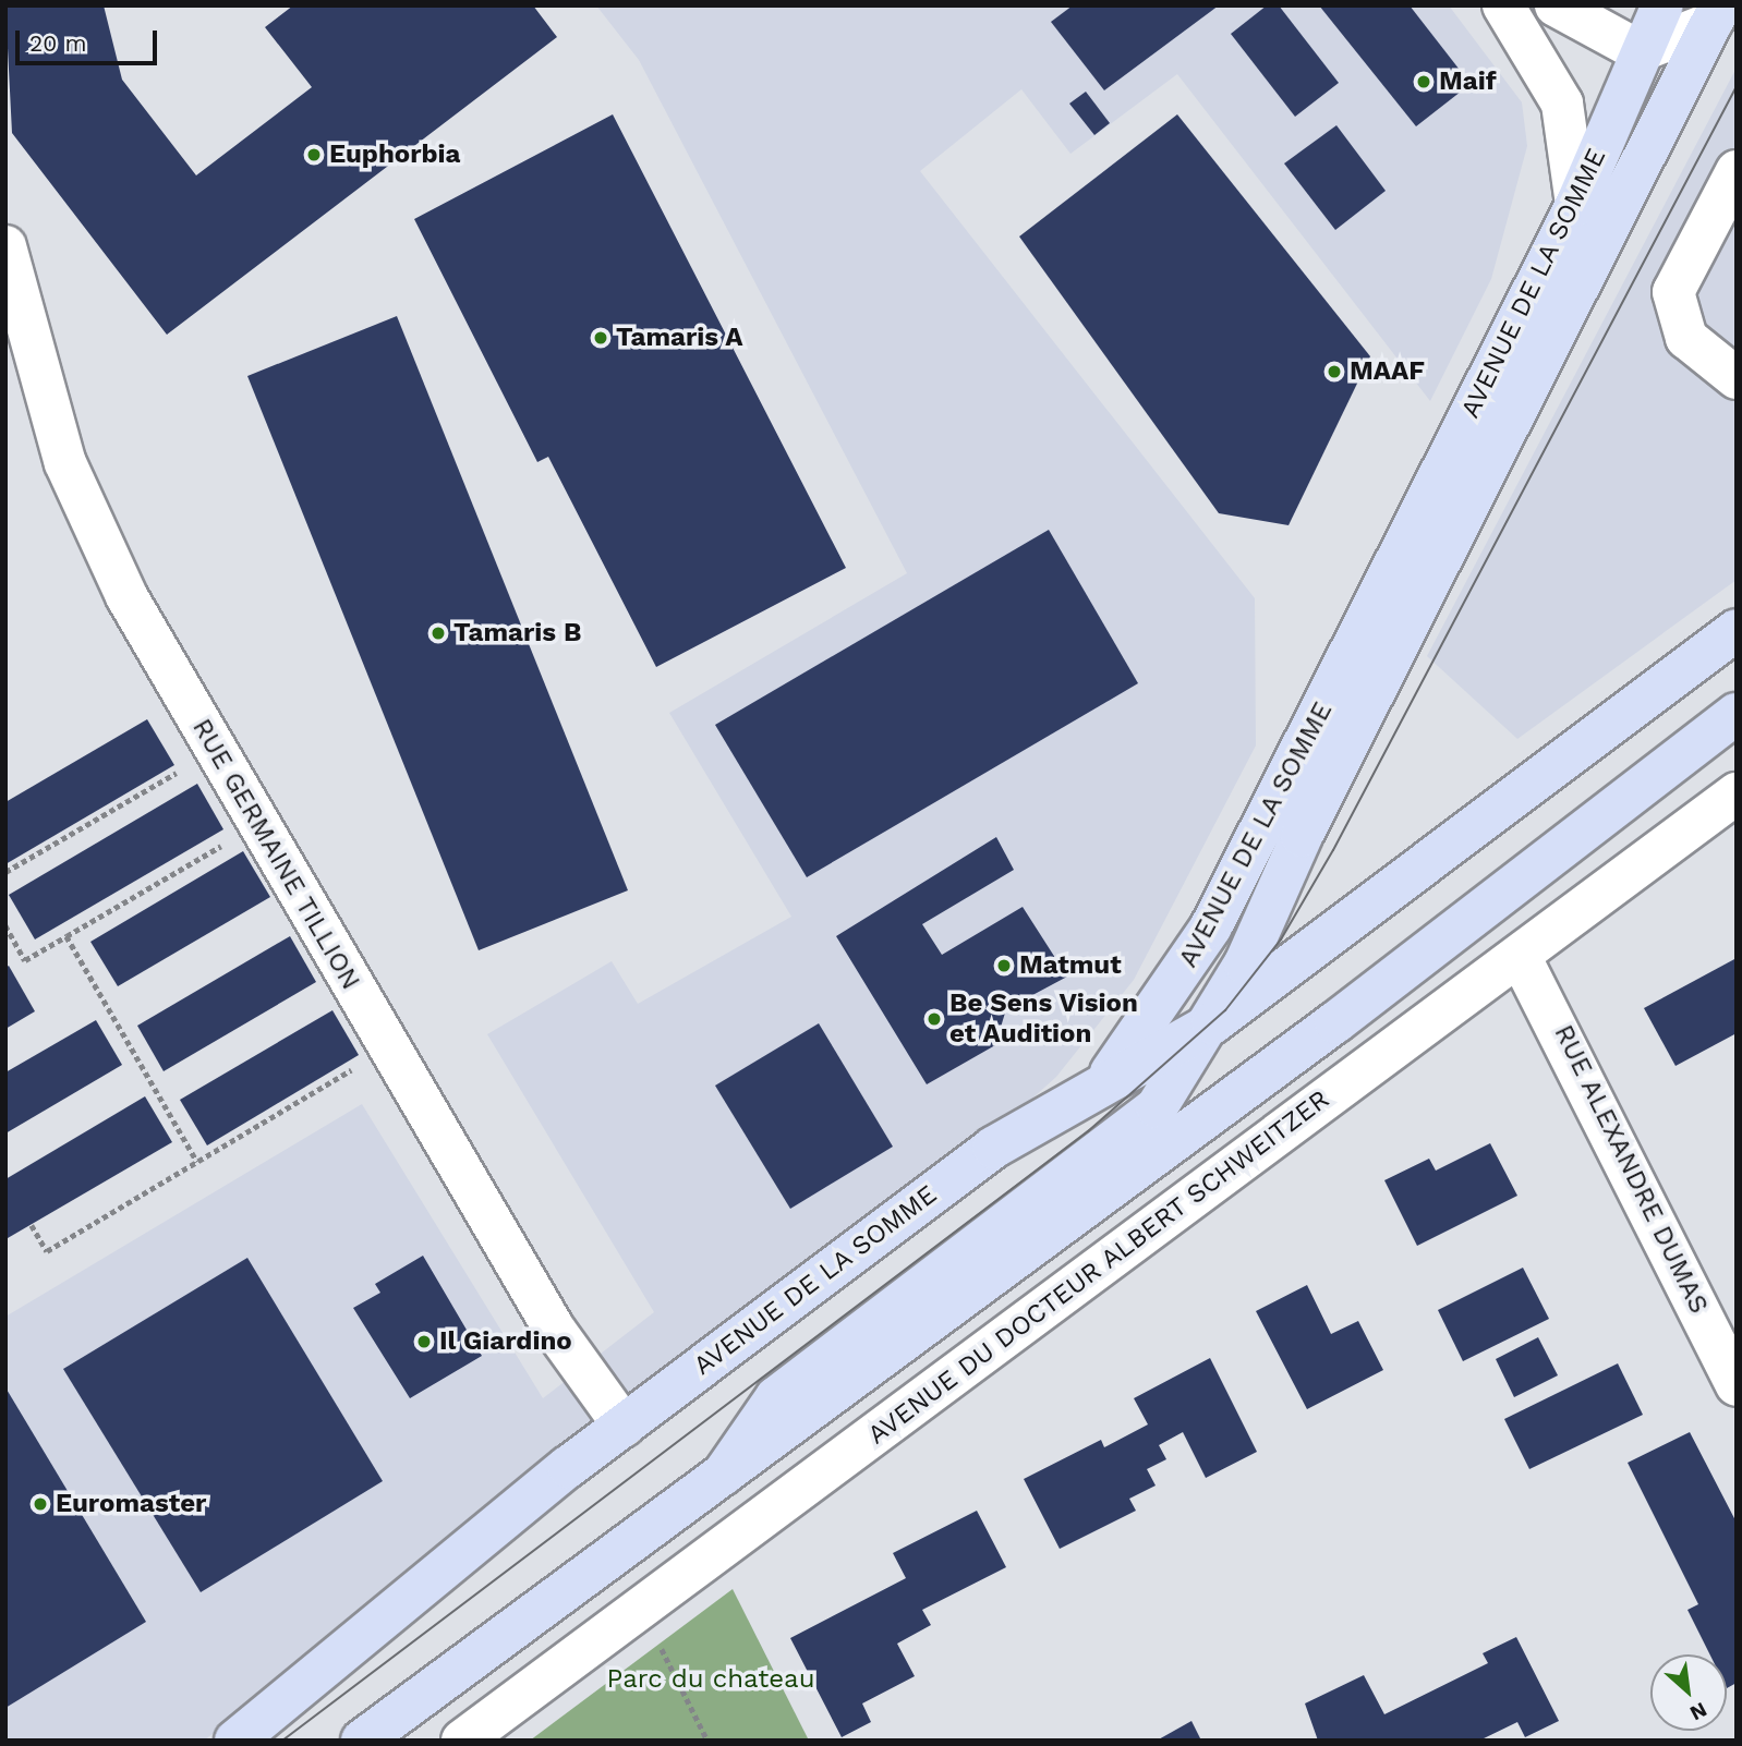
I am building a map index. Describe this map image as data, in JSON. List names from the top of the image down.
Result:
{
  "streets": {
    "main road": ["AVENUE DE LA SOMME"],
    "street": ["RUE GERMAINE TILLION", "RUE ALEXANDRE DUMAS", "AVENUE DU DOCTEUR ALBERT SCHWEITZER"]
  },
  "crossings": [
    ["AVENUE DE LA SOMME", "RUE GERMAINE TILLION"],
    ["RUE ALEXANDRE DUMAS", "AVENUE DU DOCTEUR ALBERT SCHWEITZER"]
  ],
  "parks": ["Parc du chateau"],
  "places": [
    "Maif",
    "Euphorbia",
    "Tamaris A",
    "MAAF",
    "Tamaris B",
    "Matmut",
    "Be Sens Vision et Audition",
    "Il Giardino",
    "Euromaster"
  ],
  "scale_bar": "20 m",
  "north": "bottom right"
}
